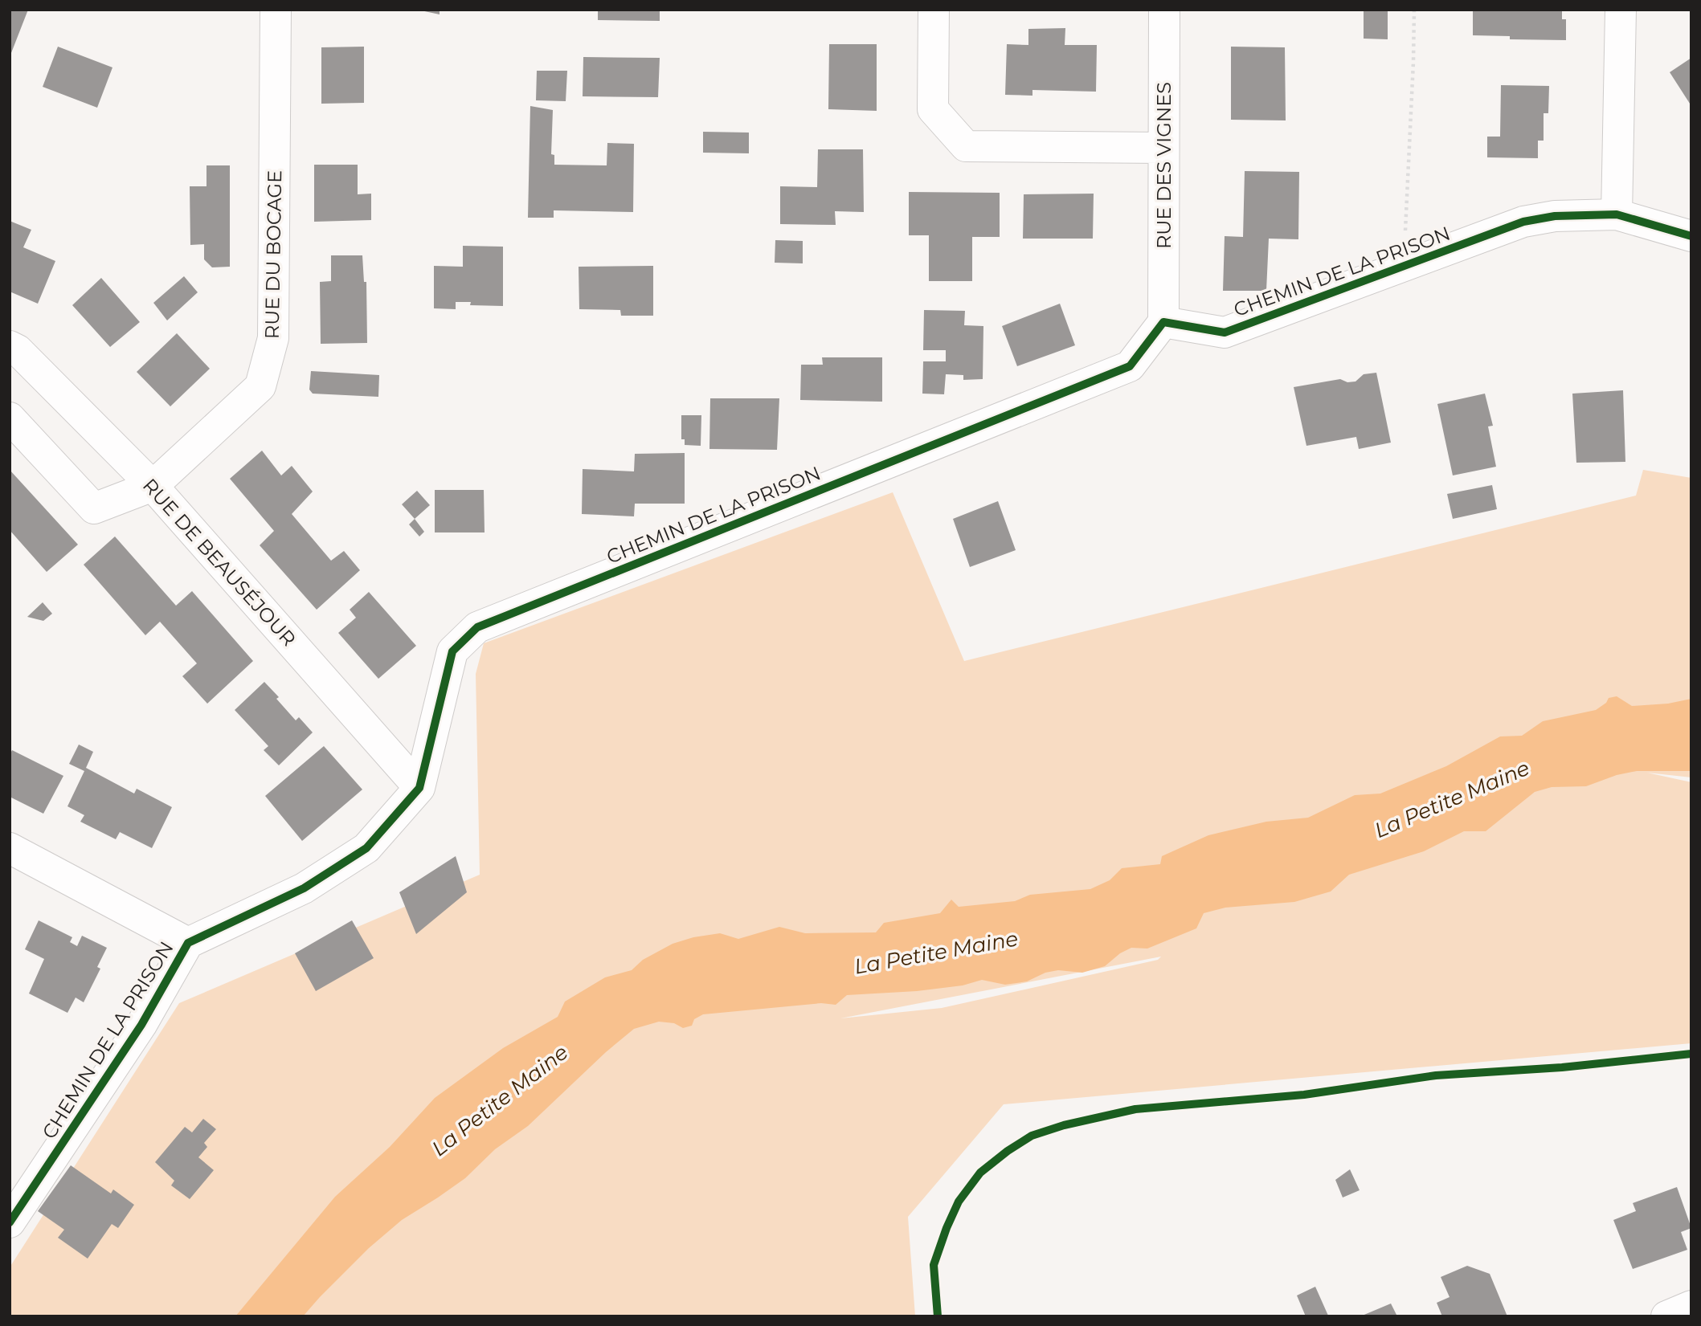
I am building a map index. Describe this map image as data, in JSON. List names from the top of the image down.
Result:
{
  "streets": {
    "street": [
      "RUE DES VIGNES",
      "RUE DU BOCAGE",
      "CHEMIN DE LA PRISON",
      "RUE DE BEAUSÉJOUR"
    ]
  },
  "crossings": [
    ["RUE DES VIGNES", "CHEMIN DE LA PRISON"],
    ["RUE DU BOCAGE", "RUE DE BEAUSÉJOUR"],
    ["CHEMIN DE LA PRISON", "RUE DE BEAUSÉJOUR"]
  ],
  "water": ["La Petite Maine"]
}
